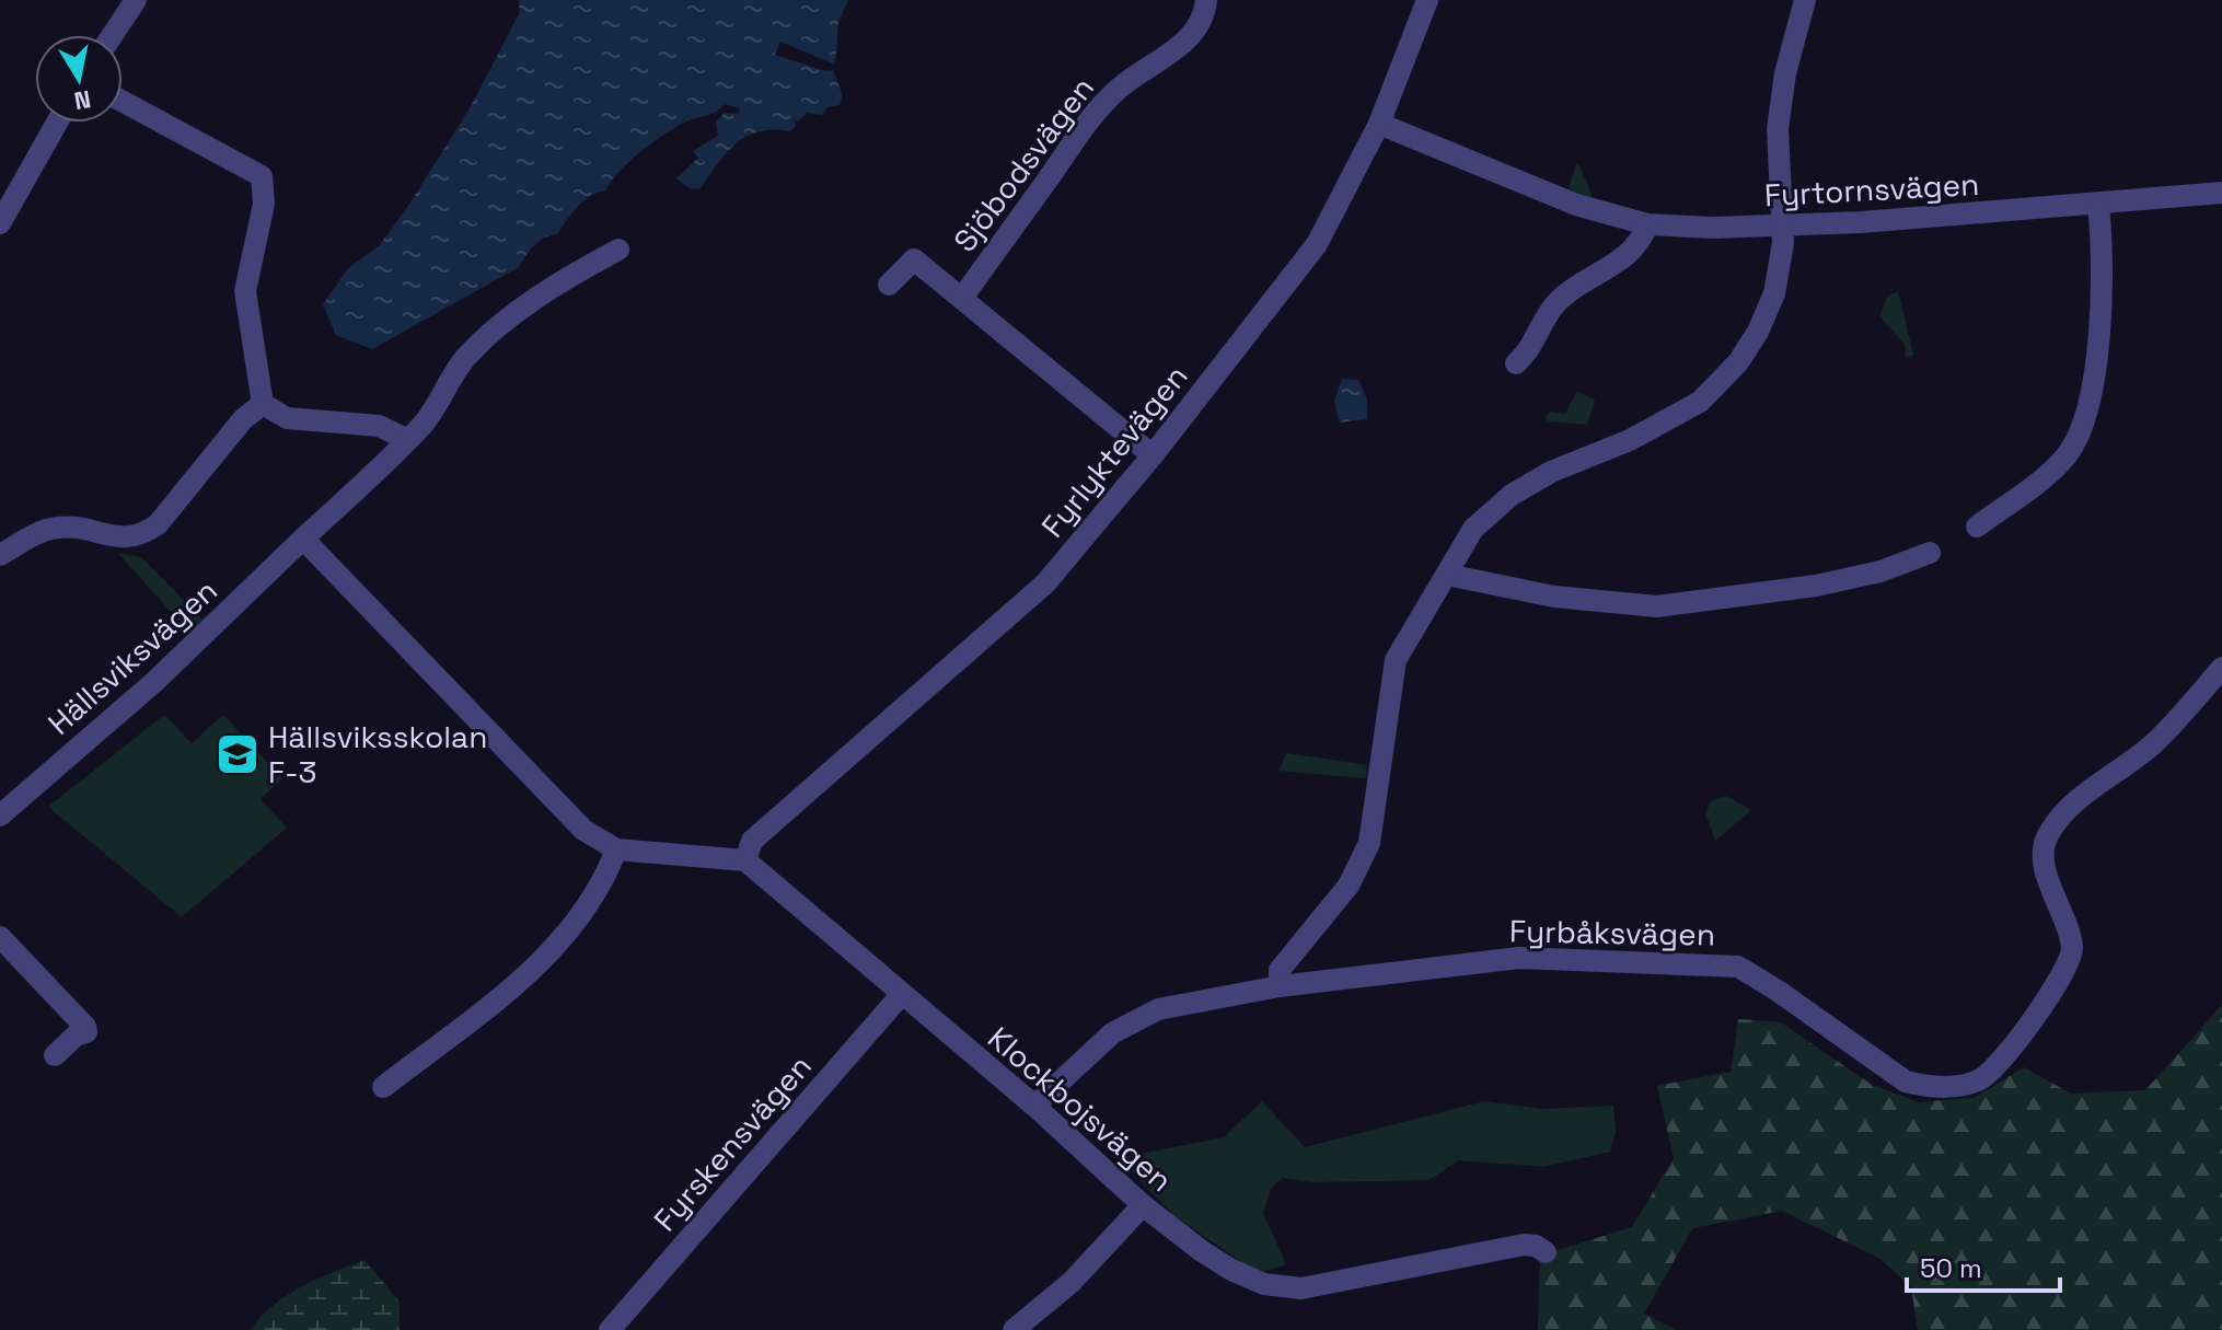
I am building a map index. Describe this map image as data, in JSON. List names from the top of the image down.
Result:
{
  "streets": {
    "street": [
      "Sjöbodsvägen",
      "Fyrtornsvägen",
      "Fyrlyktevägen",
      "Hällsviksvägen",
      "Fyrbåksvägen",
      "Klockbojsvägen",
      "Fyrskensvägen"
    ]
  },
  "crossings": [
    ["Sjöbodsvägen", "Fyrlyktevägen"],
    ["Fyrtornsvägen", "Fyrlyktevägen"],
    ["Fyrlyktevägen", "Klockbojsvägen"],
    ["Fyrbåksvägen", "Klockbojsvägen"],
    ["Klockbojsvägen", "Fyrskensvägen"]
  ],
  "places": {
    "school or university": ["Hällsviksskolan F-3"]
  },
  "scale_bar": "50 m",
  "north": "bottom"
}
